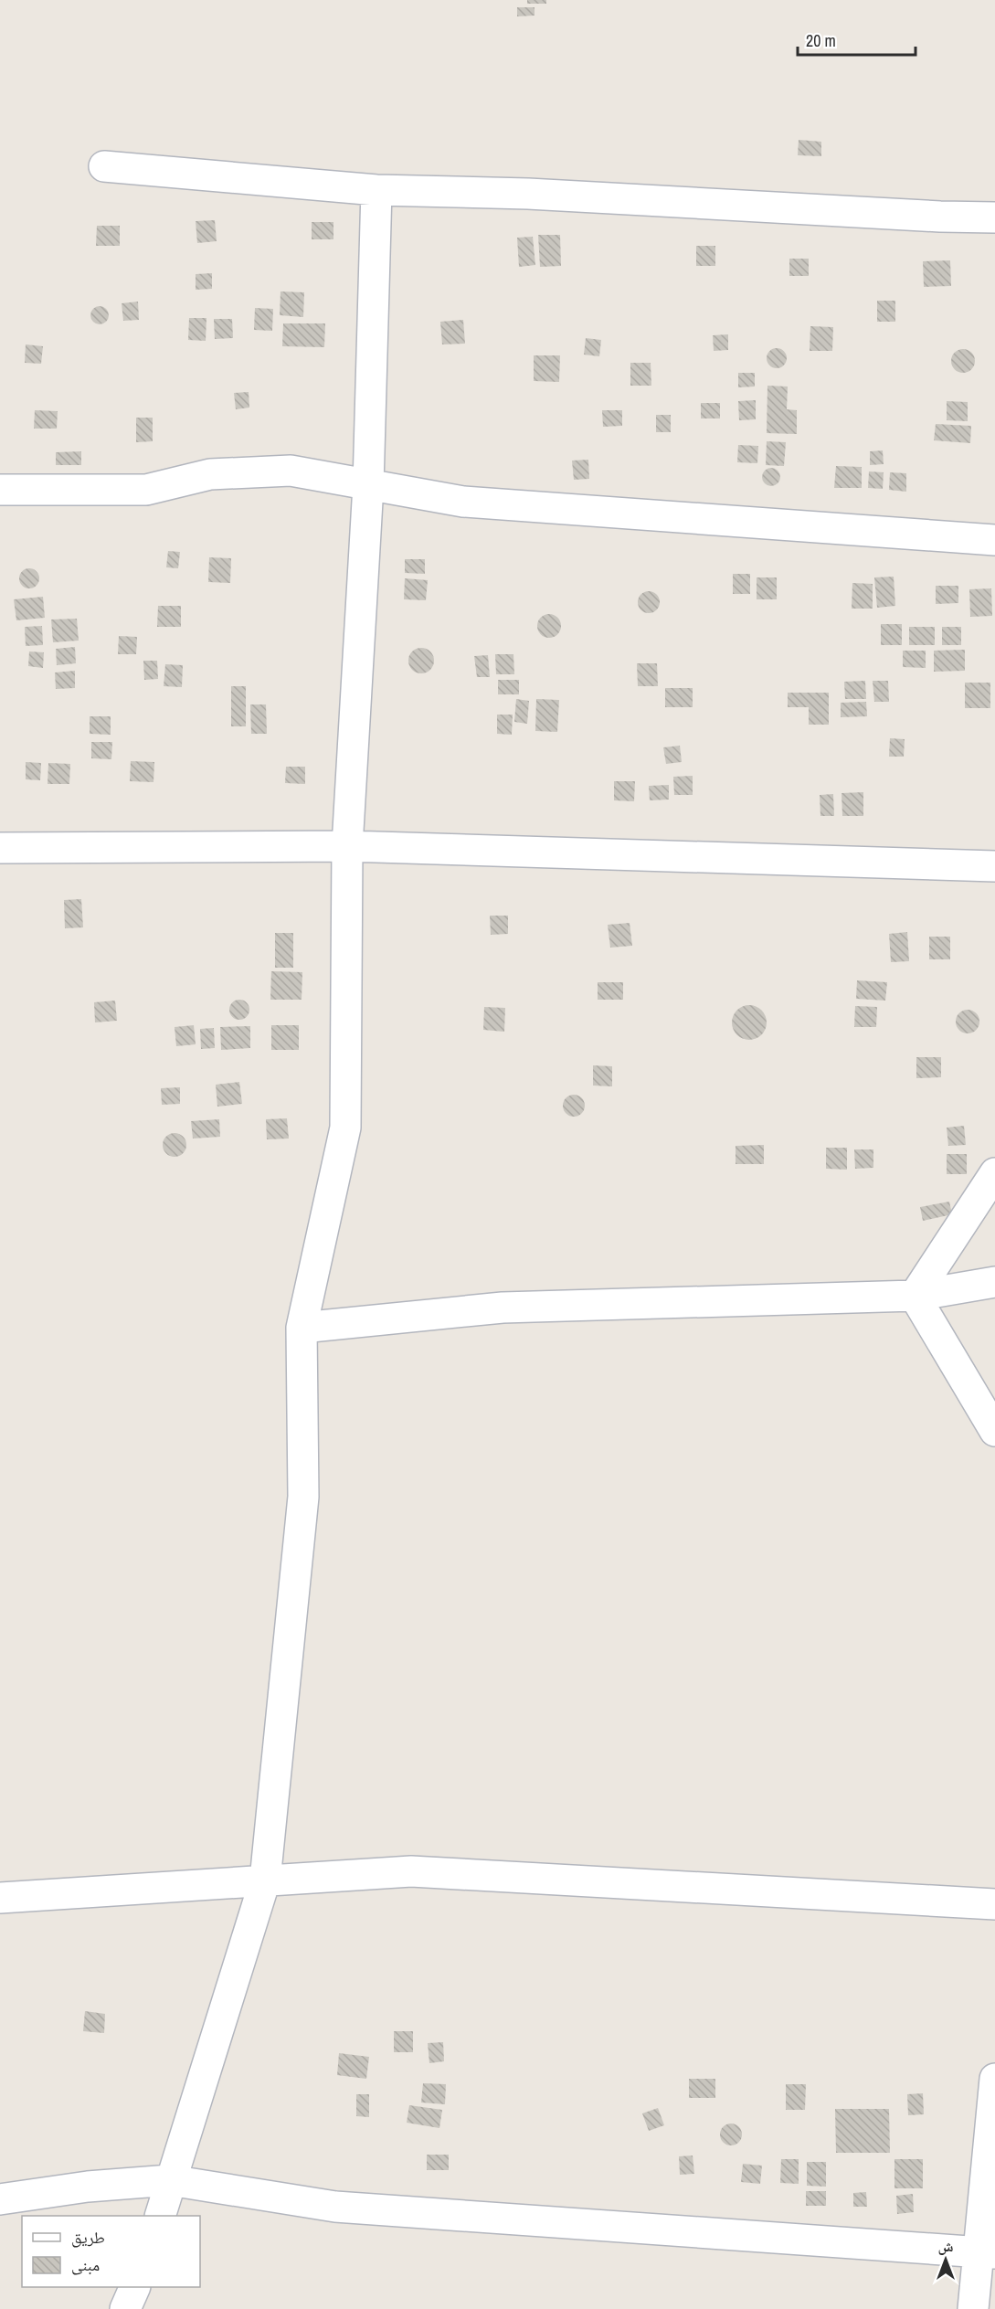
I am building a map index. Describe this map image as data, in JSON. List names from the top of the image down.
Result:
{
  "legend": ["طريق", "مبنى"],
  "scale_bar": "20 m",
  "north": "top"
}
